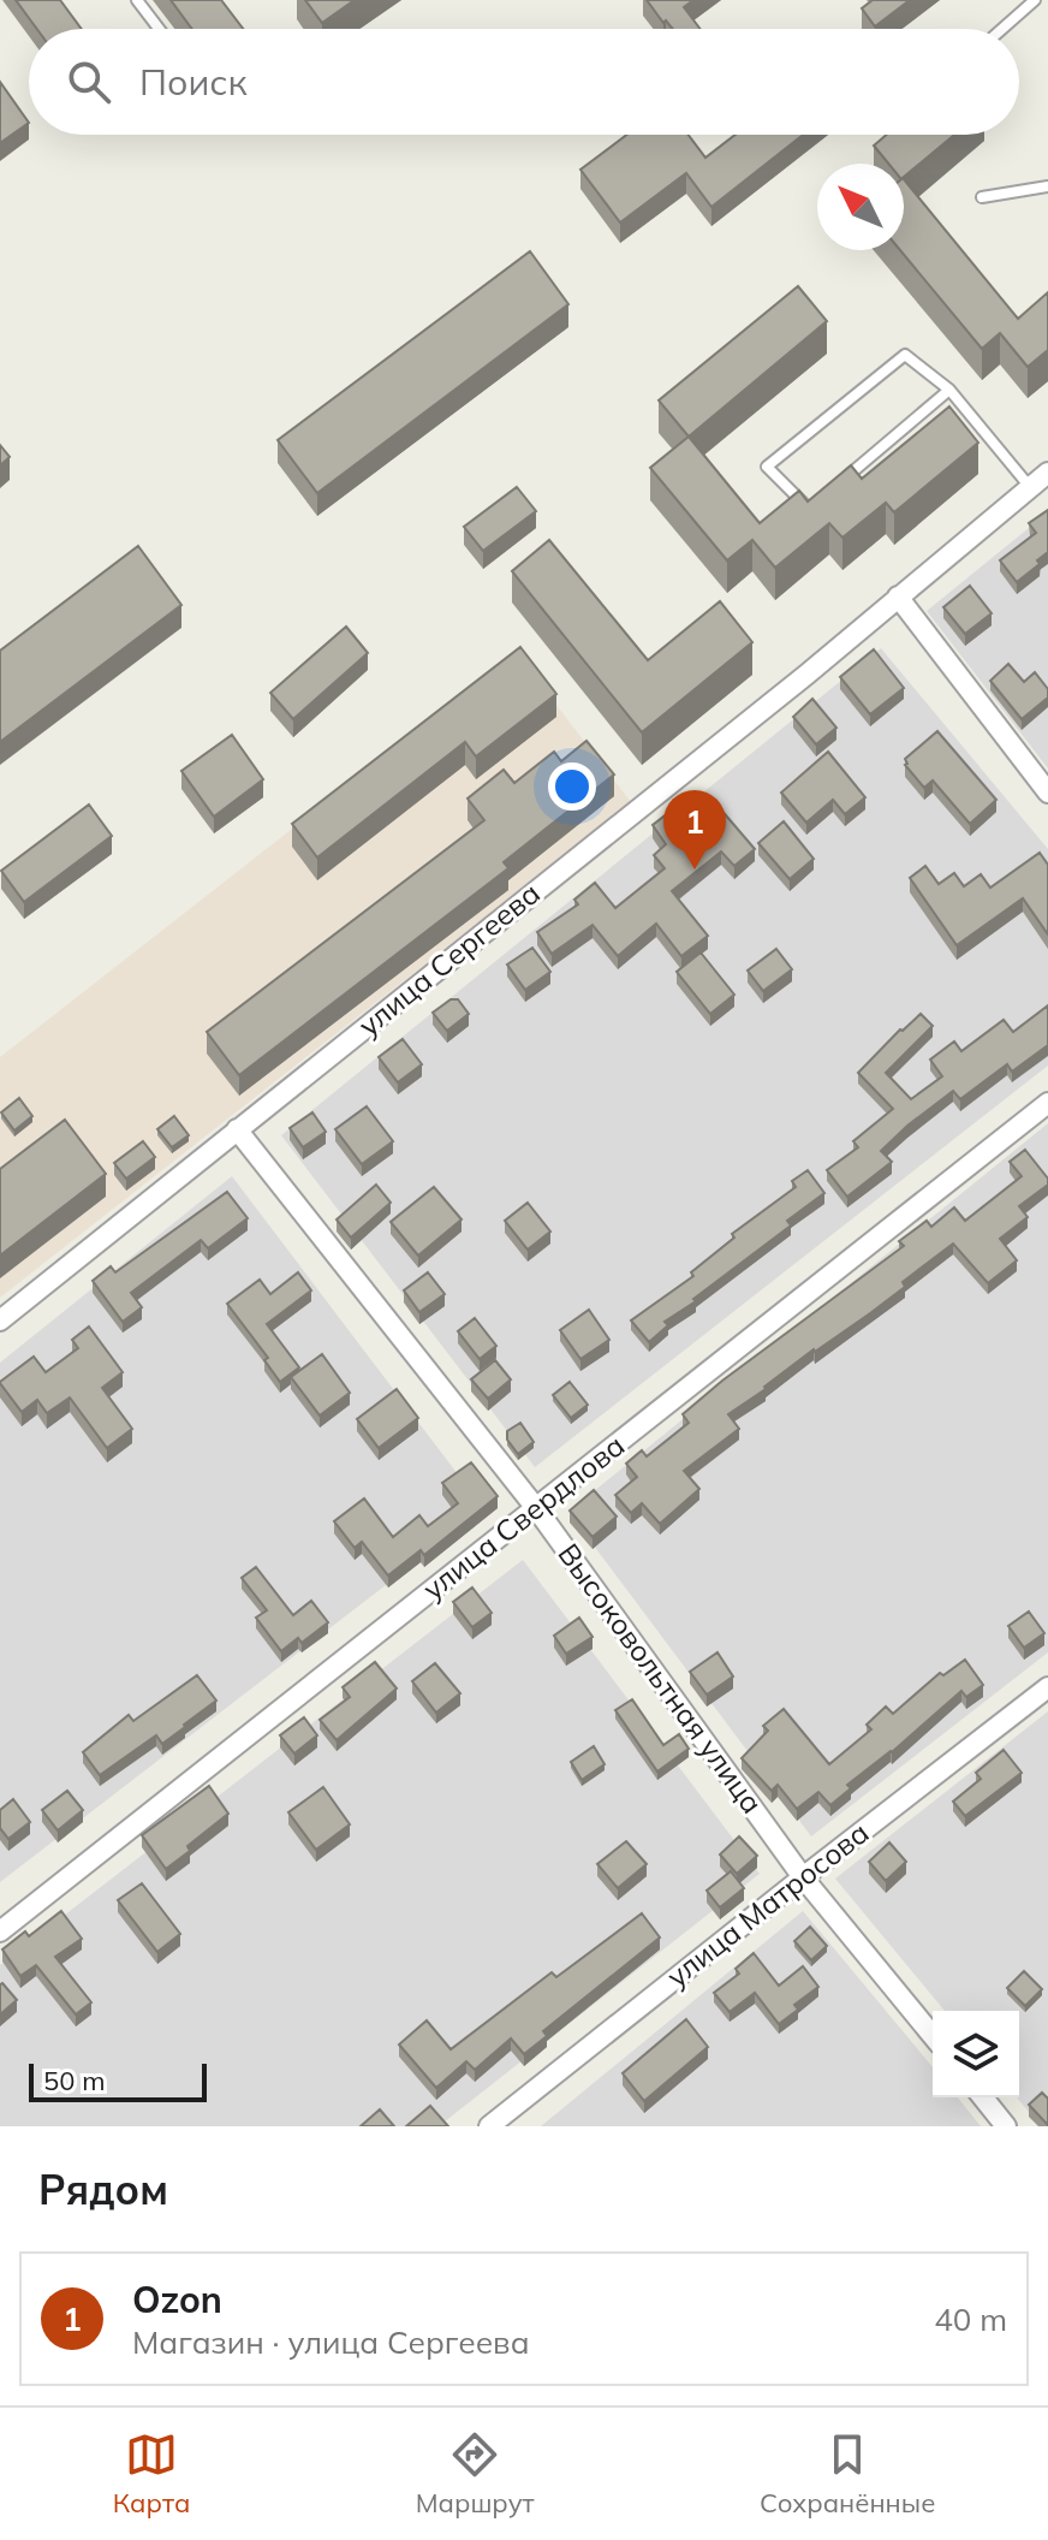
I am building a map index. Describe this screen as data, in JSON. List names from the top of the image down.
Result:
{
  "streets": {
    "street": [
      "улица Сергеева",
      "улица Свердлова",
      "Высоковольтная улица",
      "улица Матросова"
    ]
  },
  "crossings": [
    ["улица Сергеева", "Высоковольтная улица"],
    ["улица Свердлова", "Высоковольтная улица"],
    ["Высоковольтная улица", "улица Матросова"]
  ],
  "scale_bar": "50 m",
  "north": "top left",
  "page": {
    "search": "Поиск",
    "pins": "1",
    "scale": "50 m",
    "heading": "Рядом",
    "list": [
      {
        "mark": "1",
        "name": "Ozon",
        "note": "Магазин · улица Сергеева",
        "value": "40 m"
      }
    ],
    "nav": ["Карта", "Маршрут", "Сохранённые"]
  }
}
